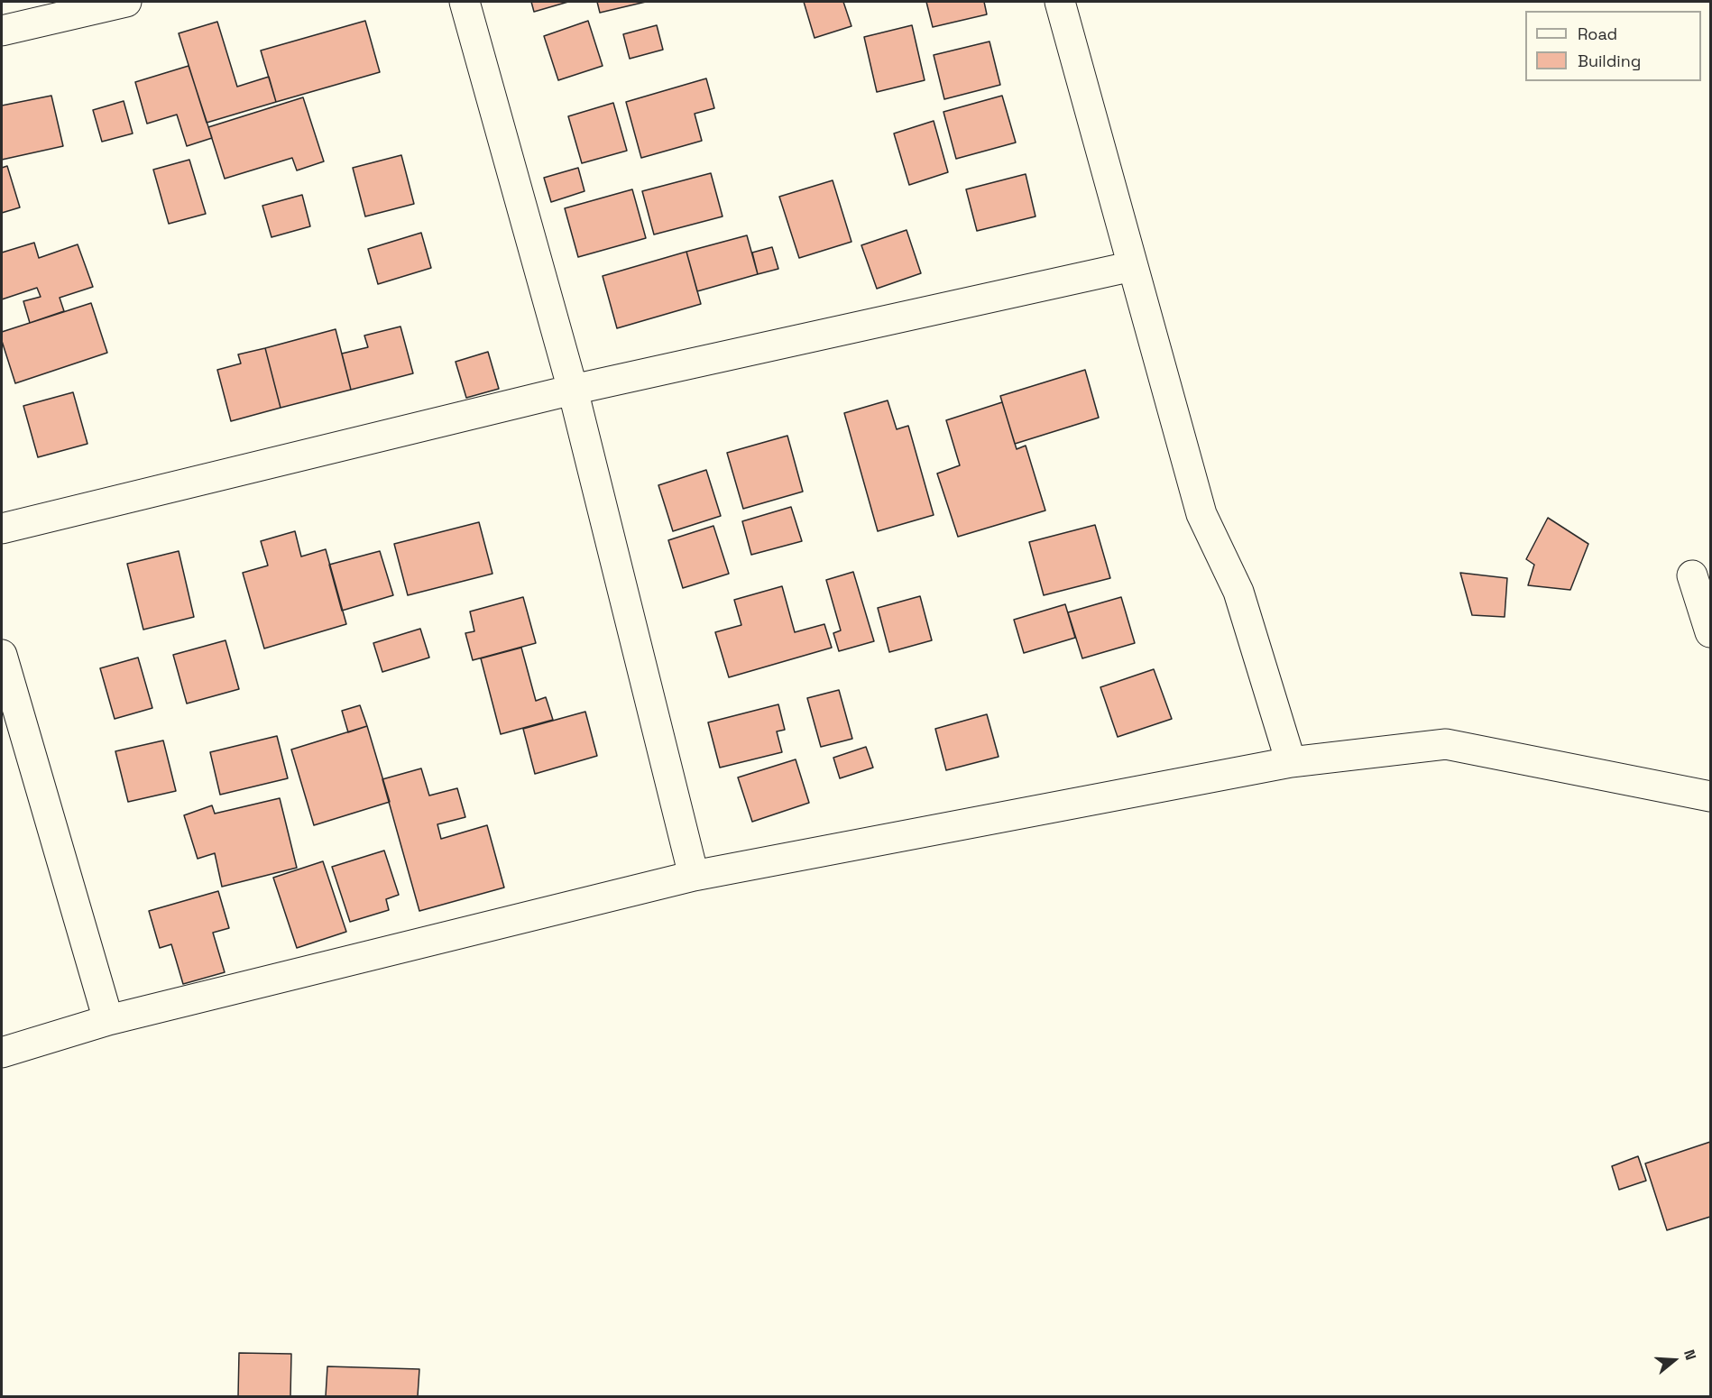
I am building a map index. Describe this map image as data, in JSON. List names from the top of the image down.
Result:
{
  "legend": ["Road", "Building"],
  "north": "right"
}
